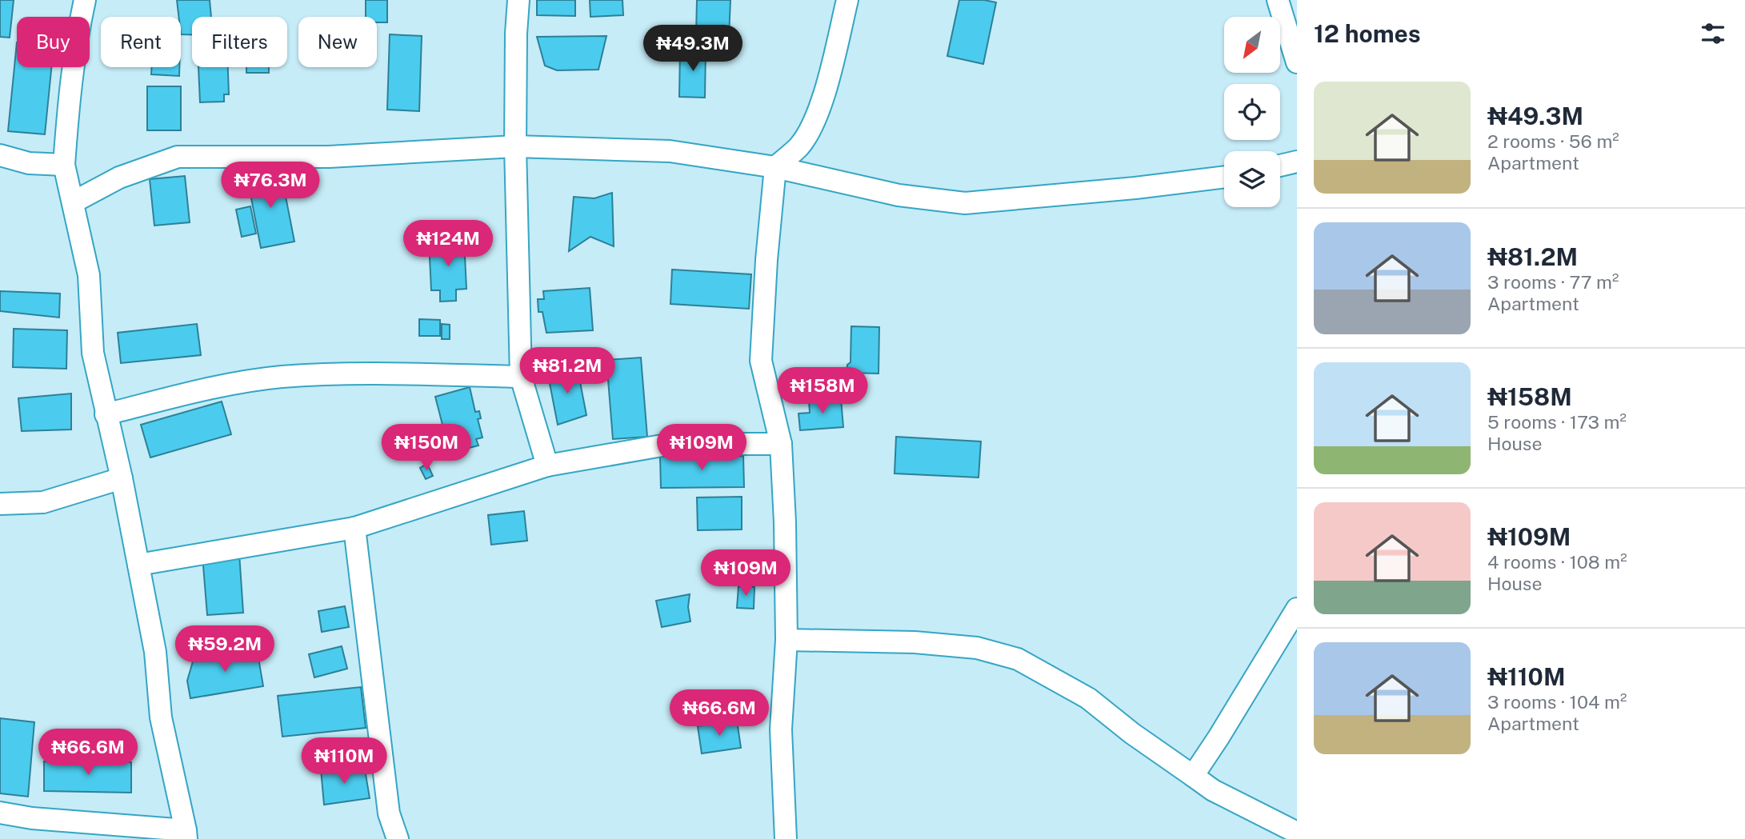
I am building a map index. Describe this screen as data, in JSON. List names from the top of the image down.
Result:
{
  "north": "bottom left",
  "page": {
    "heading": "12 homes",
    "chip": [
      "Buy",
      "Rent",
      "Filters",
      "New"
    ],
    "price": [
      "₦49.3M",
      "₦76.3M",
      "₦124M",
      "₦81.2M",
      "₦158M",
      "₦150M",
      "₦109M",
      "₦109M",
      "₦59.2M",
      "₦66.6M",
      "₦66.6M",
      "₦110M"
    ],
    "list": [
      {
        "name": "₦49.3M",
        "note": "2 rooms · 56 m² · Apartment"
      },
      {
        "name": "₦81.2M",
        "note": "3 rooms · 77 m² · Apartment"
      },
      {
        "name": "₦158M",
        "note": "5 rooms · 173 m² · House"
      },
      {
        "name": "₦109M",
        "note": "4 rooms · 108 m² · House"
      },
      {
        "name": "₦110M",
        "note": "3 rooms · 104 m² · Apartment"
      }
    ]
  }
}
